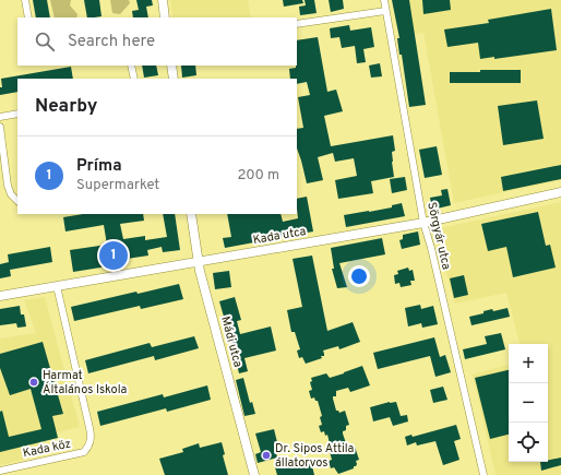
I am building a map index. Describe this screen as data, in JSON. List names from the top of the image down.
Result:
{
  "streets": {
    "street": [
      "Kada utca",
      "Sörgyár utca",
      "Mádi utca",
      "Kada köz"
    ]
  },
  "crossings": [
    ["Kada utca", "Sörgyár utca"],
    ["Kada utca", "Mádi utca"],
    ["Kada utca", "Kada köz"]
  ],
  "places": ["Harmat Általános Iskola", "Dr. Sipos Attila állatorvos"],
  "page": {
    "search": "Search here",
    "heading": "Nearby",
    "list": [
      {
        "mark": "1",
        "name": "Príma",
        "note": "Supermarket",
        "value": "200 m"
      }
    ],
    "pins": "1",
    "map_buttons": ["+", "−"]
  }
}
